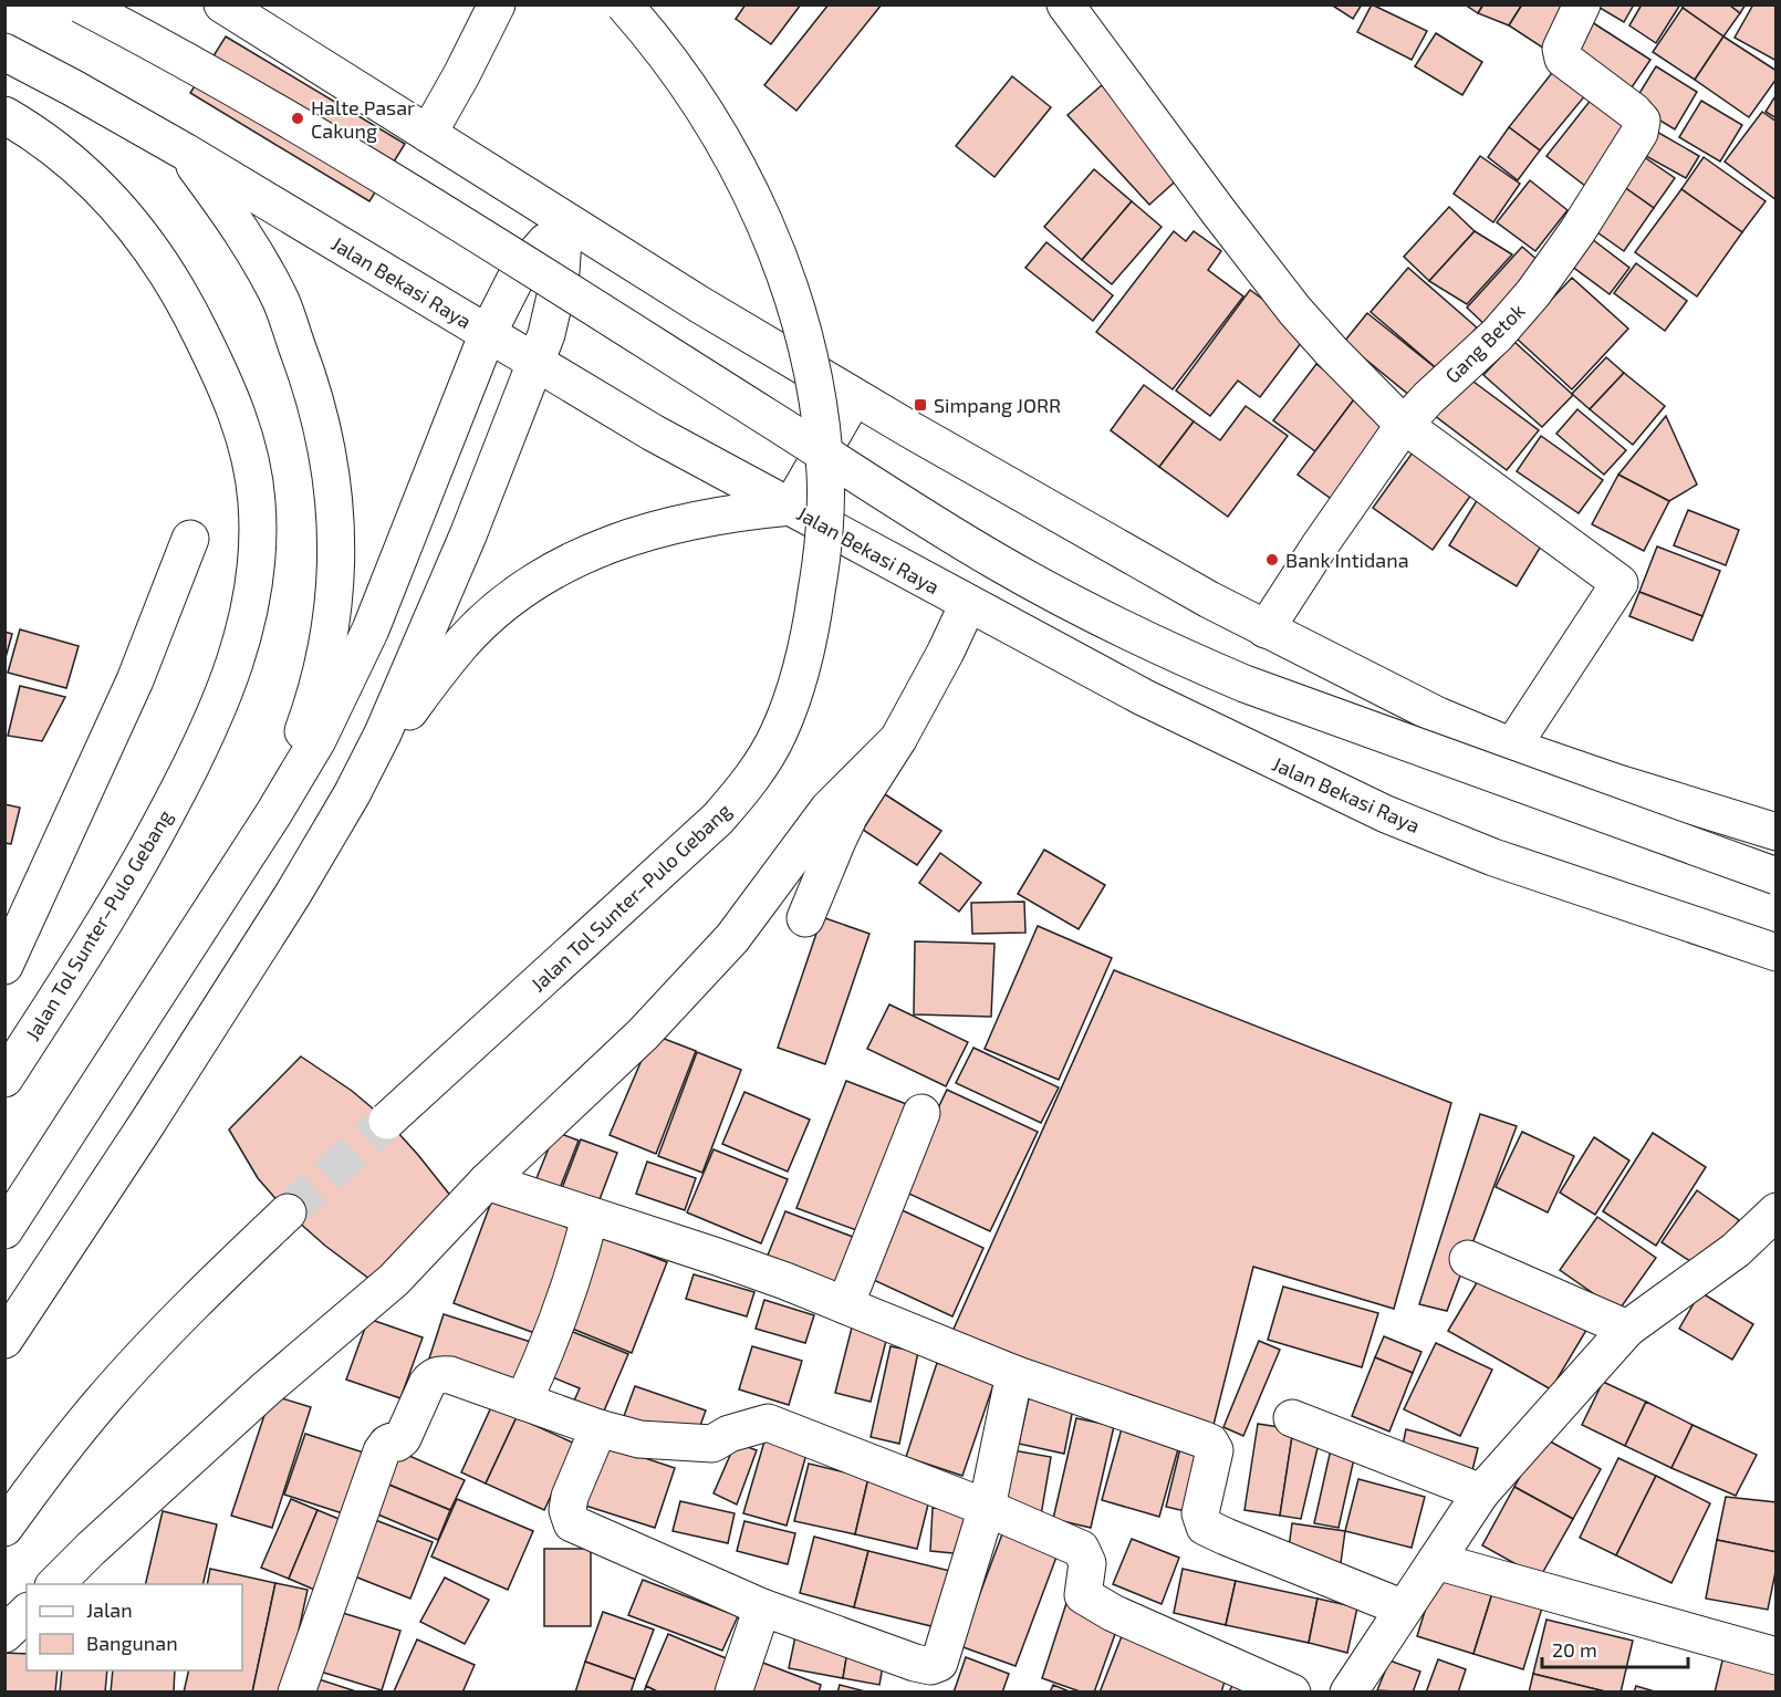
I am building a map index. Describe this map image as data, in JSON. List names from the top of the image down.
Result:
{
  "streets": {
    "main road": ["Jalan Bekasi Raya", "Gang Betok", "Jalan Tol Sunter–Pulo Gebang"]
  },
  "places": {
    "other": ["Halte Pasar Cakung", "Bank Intidana"],
    "transit": ["Simpang JORR"]
  },
  "legend": ["Jalan", "Bangunan"],
  "scale_bar": "20 m"
}
